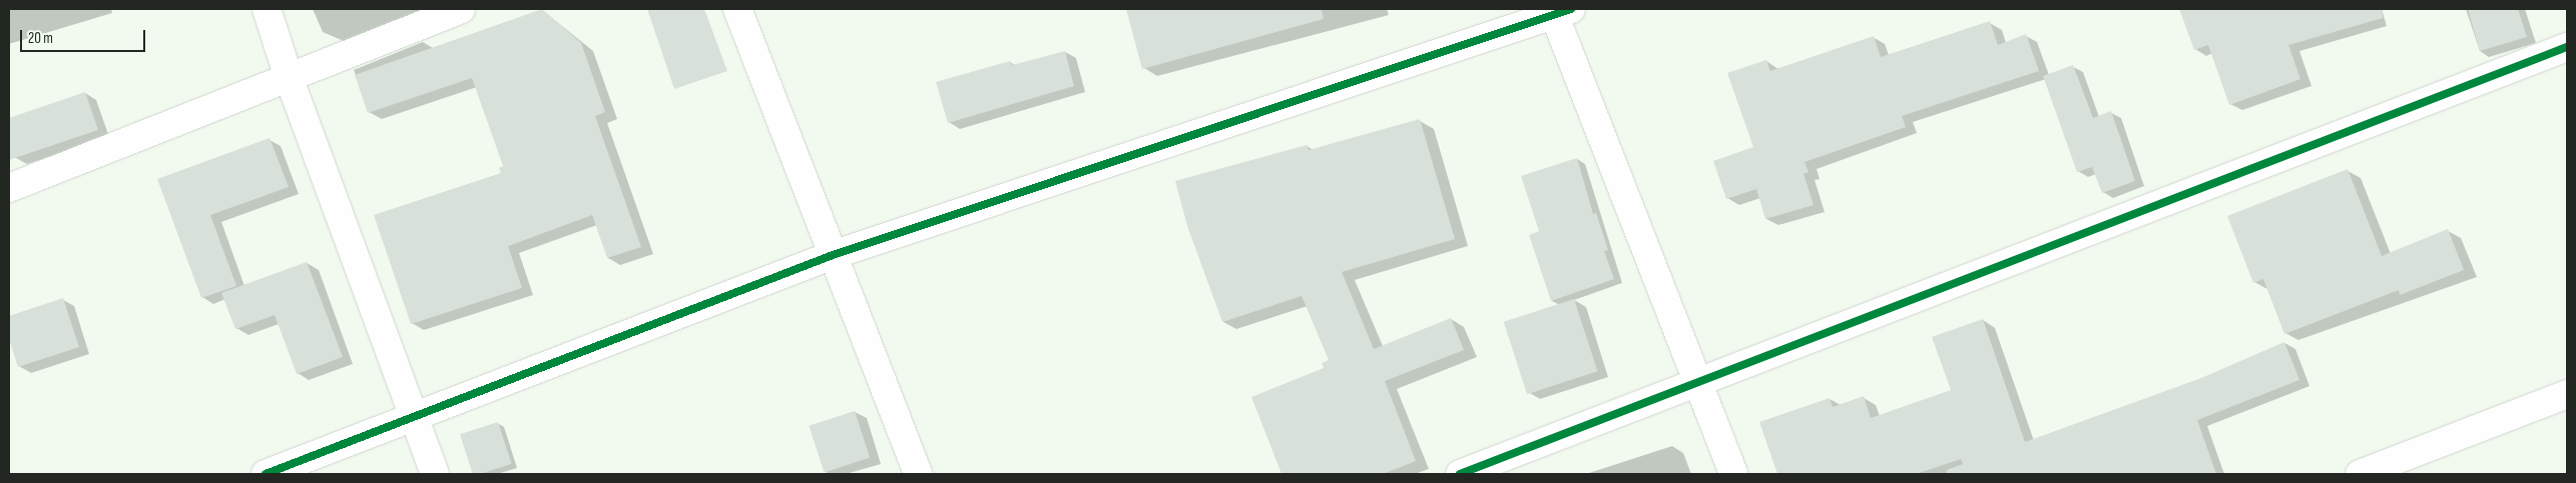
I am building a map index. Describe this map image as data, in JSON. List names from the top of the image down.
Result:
{
  "scale_bar": "20 m"
}
